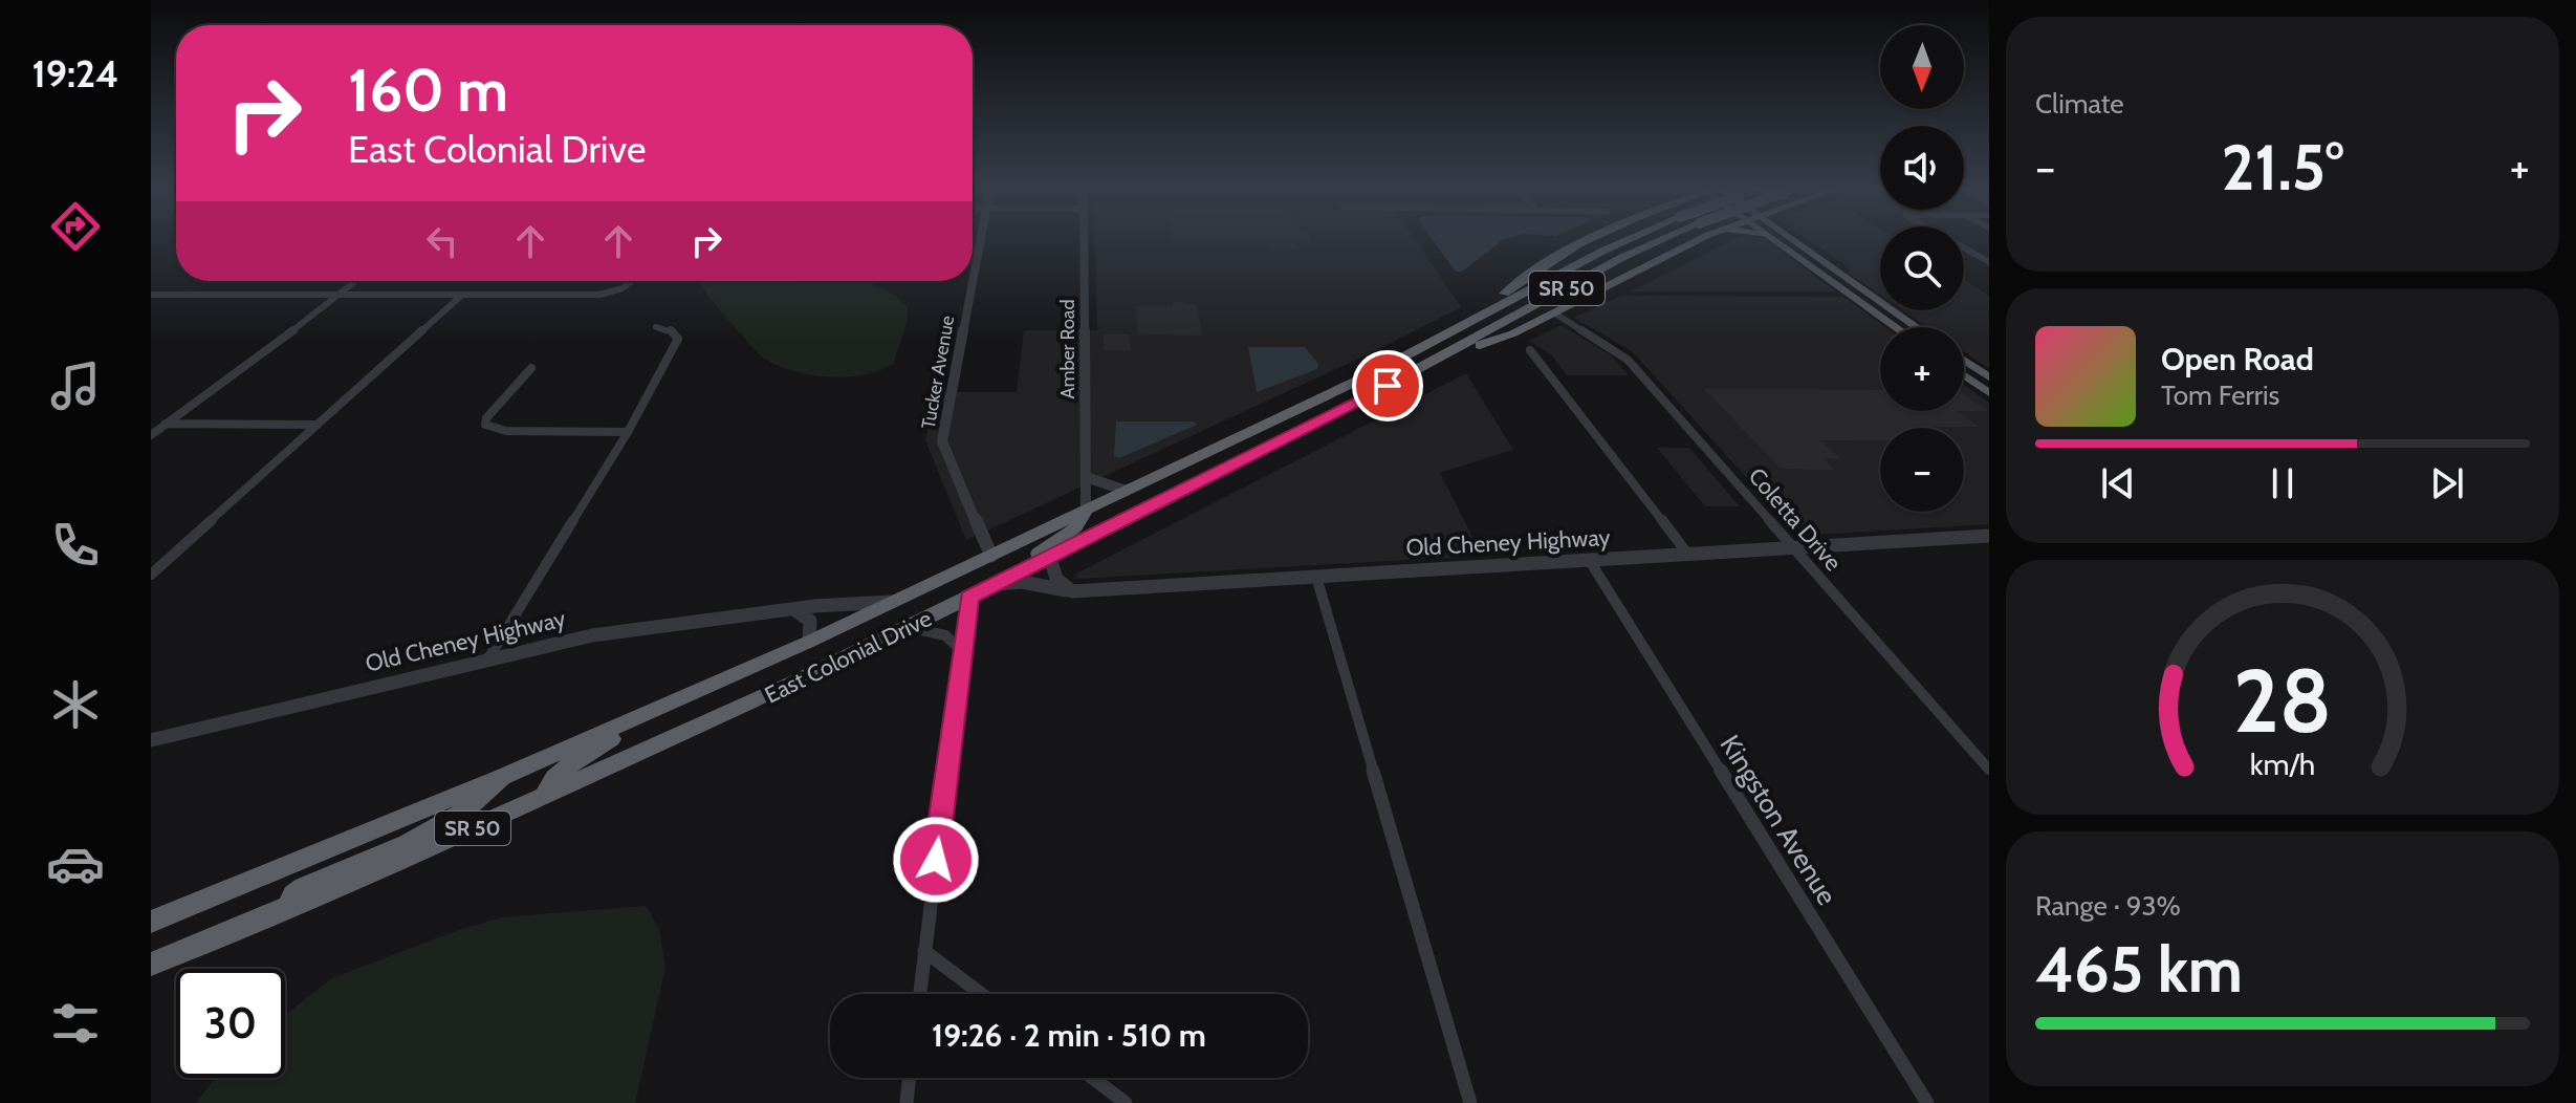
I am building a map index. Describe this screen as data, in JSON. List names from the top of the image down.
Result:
{
  "streets": {
    "highway": ["SR 50", "East Colonial Drive"],
    "street": [
      "Amber Road",
      "Tucker Avenue",
      "Coletta Drive",
      "Old Cheney Highway",
      "Kingston Avenue"
    ]
  },
  "crossings": [
    ["Amber Road", "East Colonial Drive"],
    ["Tucker Avenue", "East Colonial Drive"],
    ["Coletta Drive", "Old Cheney Highway"],
    ["Old Cheney Highway", "East Colonial Drive"],
    ["Old Cheney Highway", "Kingston Avenue"]
  ],
  "north": "bottom",
  "page": {
    "tabs": "19:24",
    "tile": [
      "Climate",
      ["Range · 93%", "465 km"]
    ],
    "map_buttons": ["+", "−"],
    "turn": ["160 m", "East Colonial Drive"],
    "heat": ["−", "21.5°", "+"],
    "song": ["Open Road", "Tom Ferris"],
    "limit": "30",
    "trip": "19:26 · 2 min · 510 m",
    "gauge": ["28", "km/h"]
  }
}
